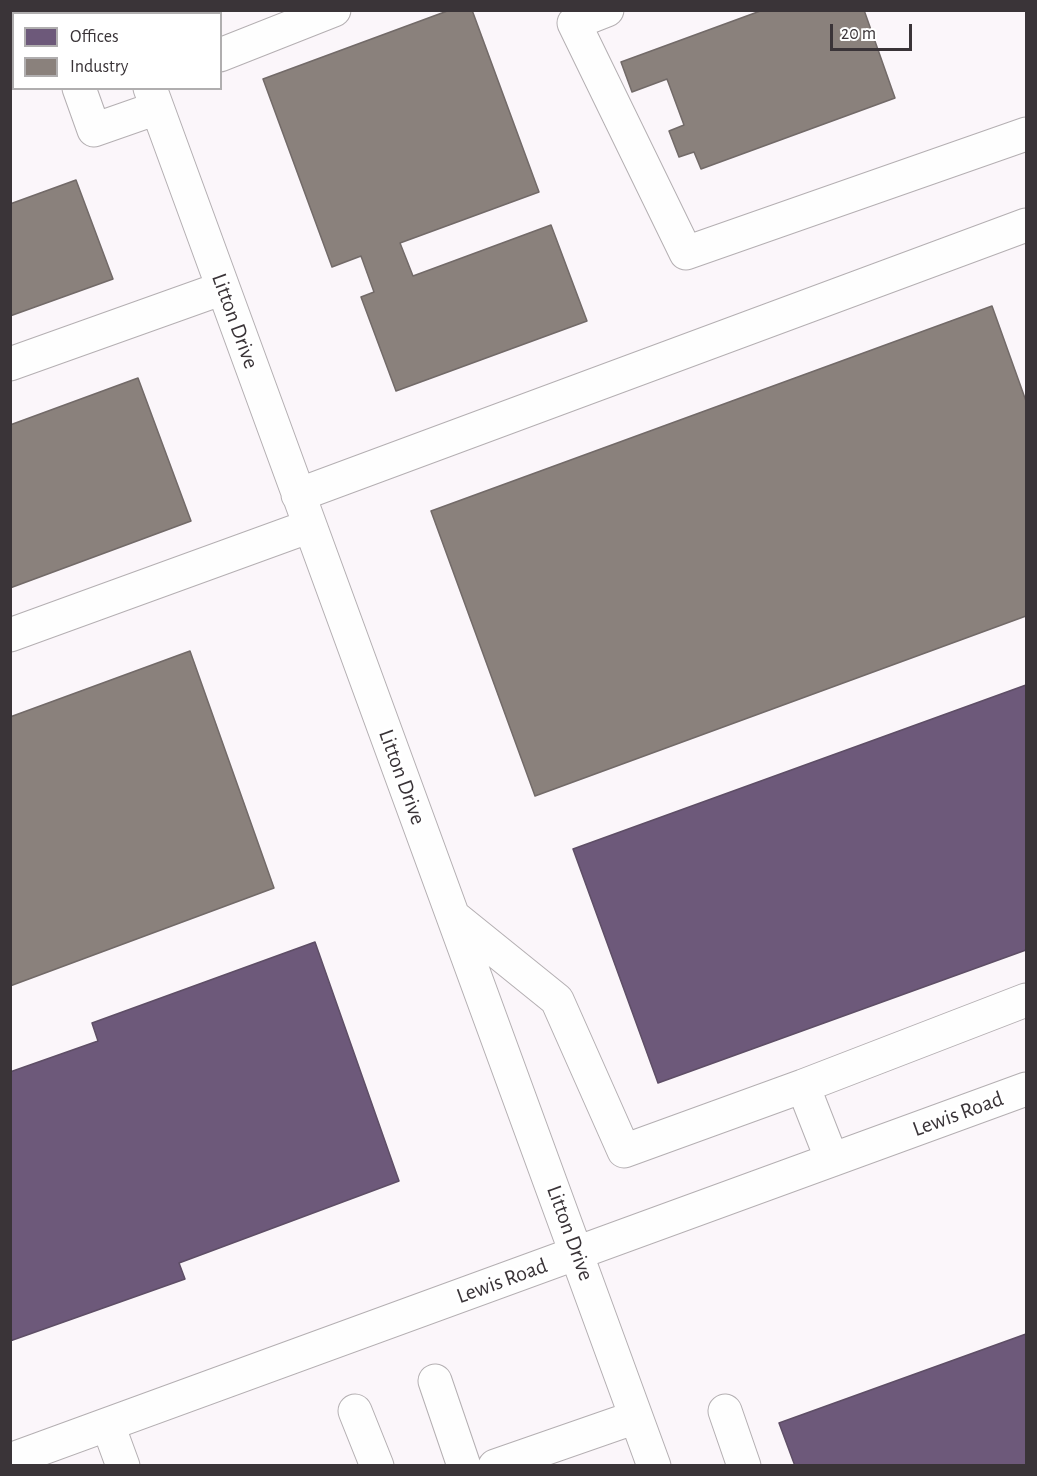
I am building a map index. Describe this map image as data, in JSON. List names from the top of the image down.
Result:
{
  "streets": {
    "street": ["Litton Drive", "Lewis Road"]
  },
  "crossings": [
    ["Litton Drive", "Lewis Road"]
  ],
  "legend": ["Offices", "Industry"],
  "scale_bar": "20 m"
}
